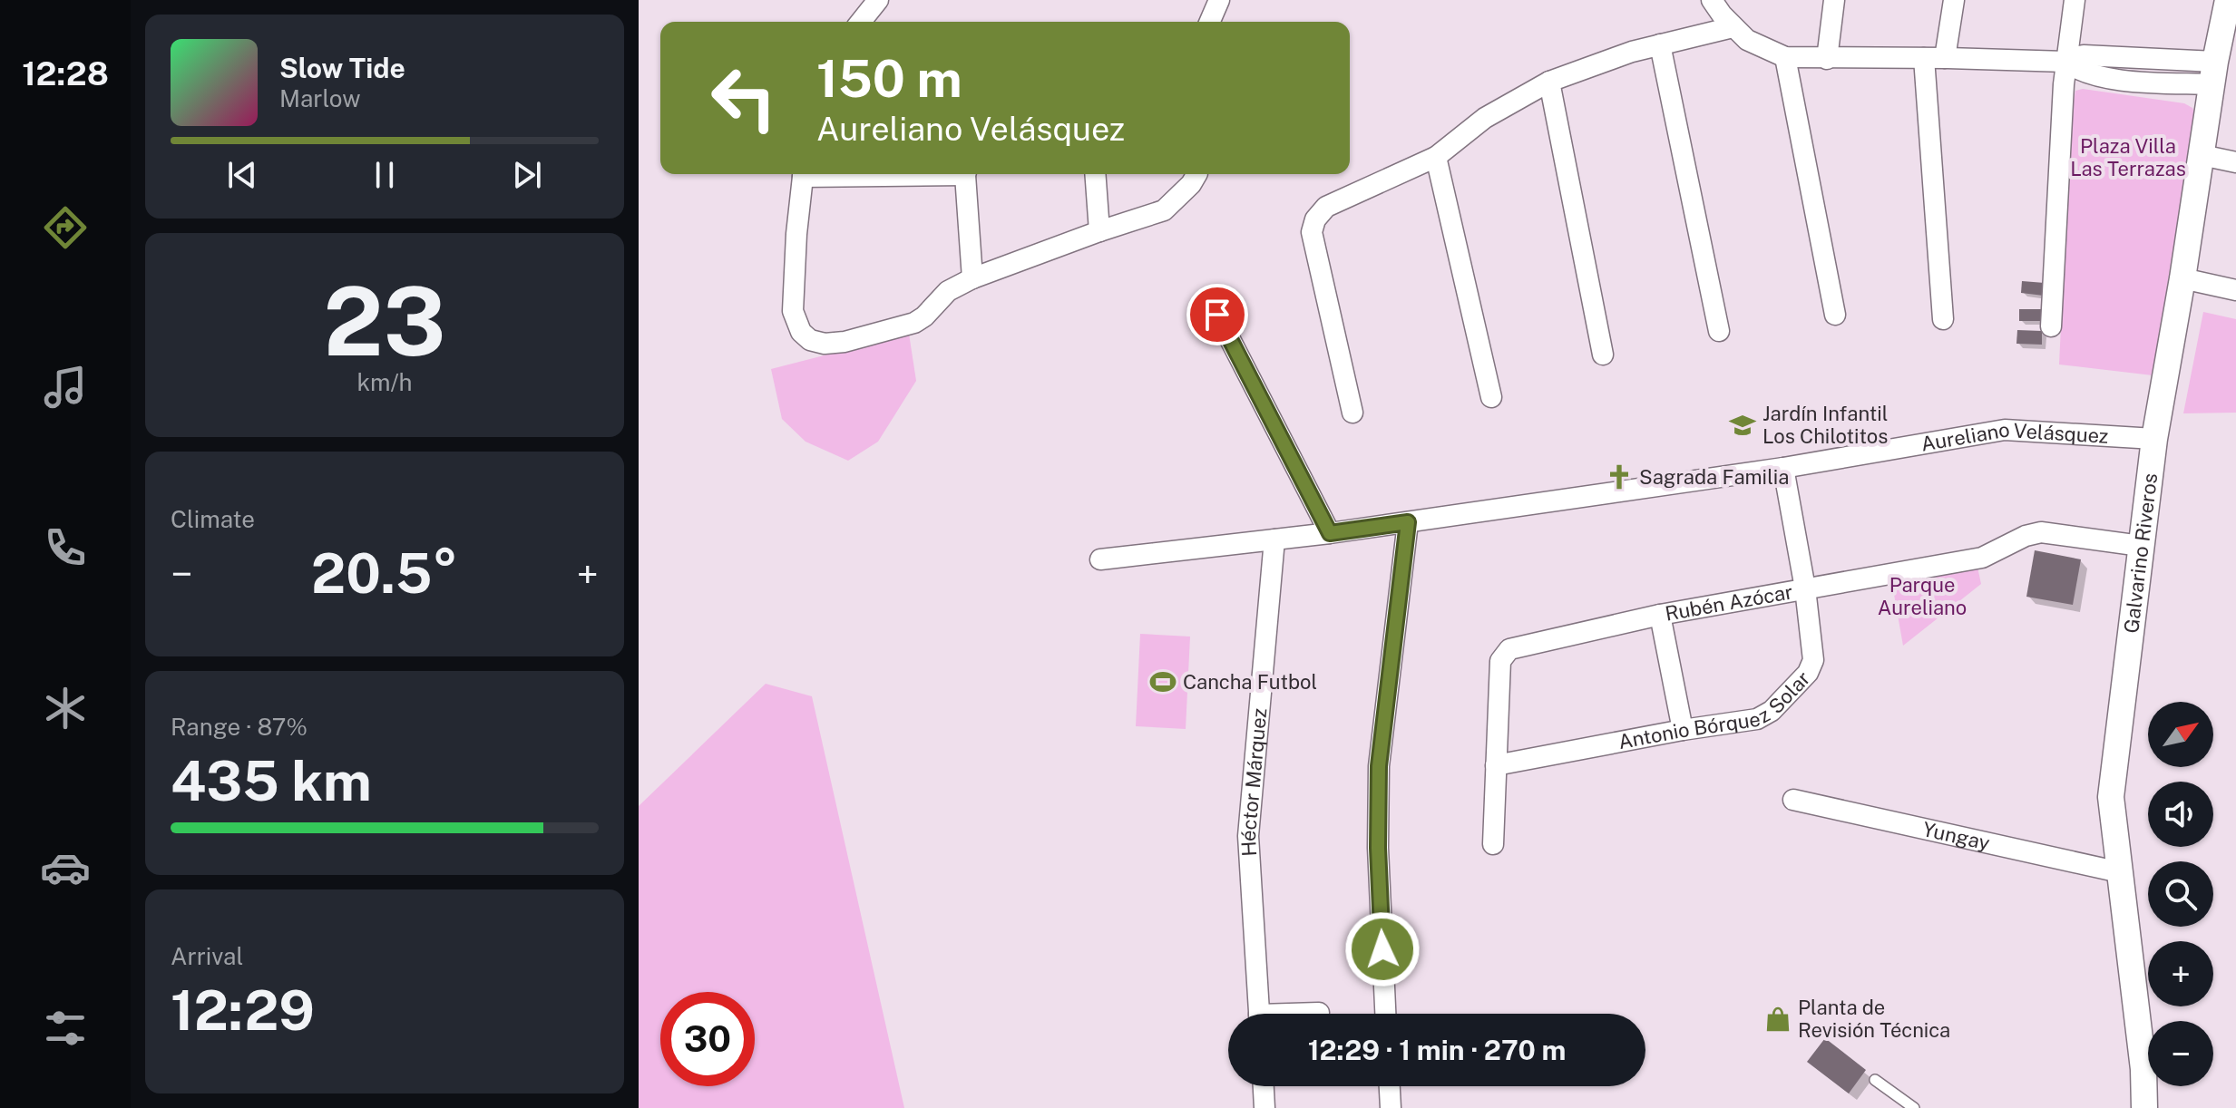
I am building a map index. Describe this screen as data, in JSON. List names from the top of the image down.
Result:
{
  "streets": {
    "street": [
      "Aureliano Velásquez",
      "Galvarino Riveros",
      "Rubén Azócar",
      "Antonio Bórquez Solar",
      "Héctor Márquez",
      "Yungay"
    ]
  },
  "crossings": [
    ["Aureliano Velásquez", "Galvarino Riveros"],
    ["Aureliano Velásquez", "Antonio Bórquez Solar"],
    ["Aureliano Velásquez", "Héctor Márquez"],
    ["Galvarino Riveros", "Rubén Azócar"],
    ["Galvarino Riveros", "Yungay"],
    ["Rubén Azócar", "Antonio Bórquez Solar"]
  ],
  "parks": ["Plaza Villa Las Terrazas", "Parque Aureliano"],
  "places": {
    "school or university": ["Jardín Infantil Los Chilotitos"],
    "church": ["Sagrada Familia"],
    "sports": ["Cancha Futbol"],
    "shop": ["Planta de Revisión Técnica"]
  },
  "north": "top right",
  "page": {
    "tabs": "12:28",
    "turn": ["150 m", "Aureliano Velásquez"],
    "song": ["Slow Tide", "Marlow"],
    "tile": [
      ["23", "km/h"],
      "Climate",
      ["Range · 87%", "435 km"],
      ["Arrival", "12:29"]
    ],
    "heat": ["−", "20.5°", "+"],
    "map_buttons": ["+", "−"],
    "limit": "30",
    "trip": "12:29 · 1 min · 270 m"
  }
}
